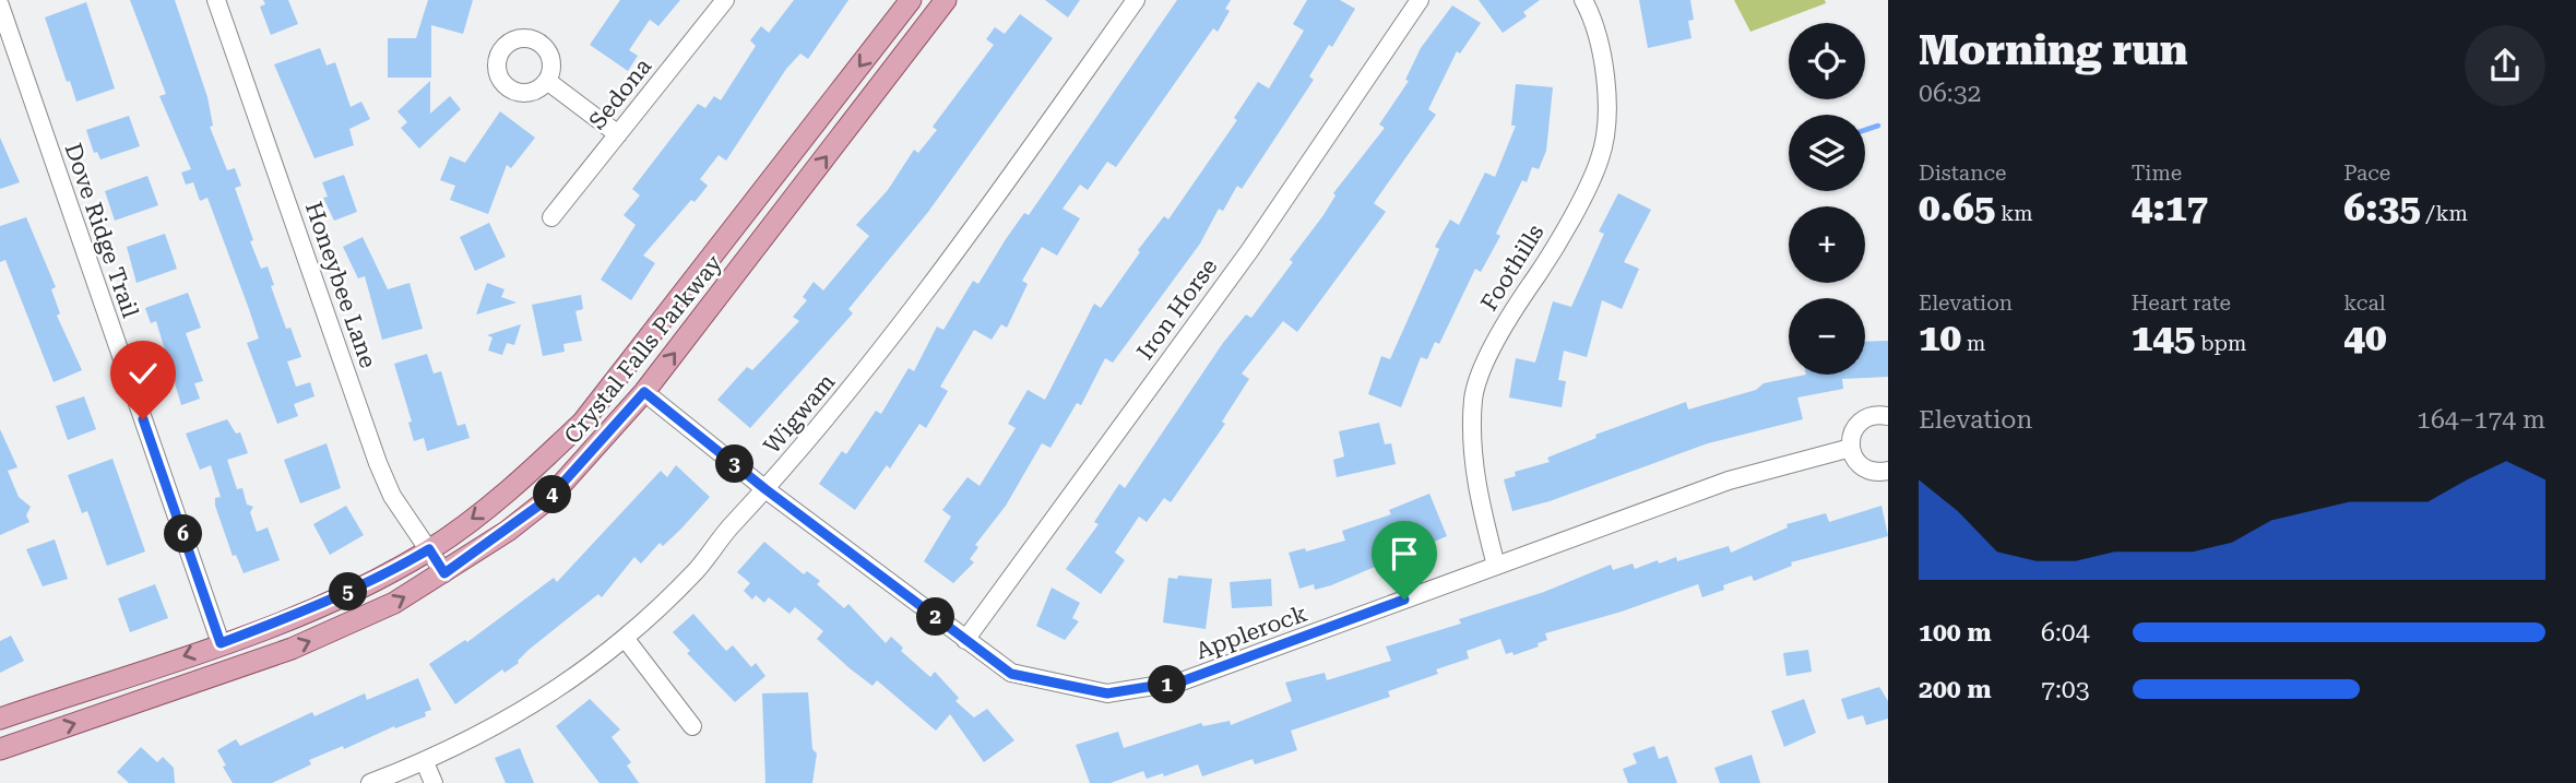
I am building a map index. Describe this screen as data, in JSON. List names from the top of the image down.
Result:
{
  "streets": {
    "main road": ["Crystal Falls Parkway"],
    "street": [
      "Sedona",
      "Dove Ridge Trail",
      "Foothills",
      "Honeybee Lane",
      "Iron Horse",
      "Wigwam",
      "Applerock"
    ]
  },
  "crossings": [
    ["Dove Ridge Trail", "Crystal Falls Parkway"],
    ["Foothills", "Applerock"],
    ["Honeybee Lane", "Crystal Falls Parkway"],
    ["Iron Horse", "Applerock"],
    ["Crystal Falls Parkway", "Applerock"],
    ["Wigwam", "Applerock"]
  ],
  "page": {
    "heading": ["Morning run", "06:32"],
    "map_buttons": ["+", "−"],
    "stats": [
      ["Distance", "0.65 km"],
      ["Time", "4:17"],
      ["Pace", "6:35 /km"],
      ["Elevation", "10 m"],
      ["Heart rate", "145 bpm"],
      ["kcal", "40"]
    ],
    "chart": ["Elevation", "164–174 m"],
    "pins": [
      "3",
      "4",
      "6",
      "5",
      "2",
      "1"
    ],
    "list": [
      {
        "name": "100 m",
        "note": "6:04"
      },
      {
        "name": "200 m",
        "note": "7:03"
      }
    ]
  }
}
